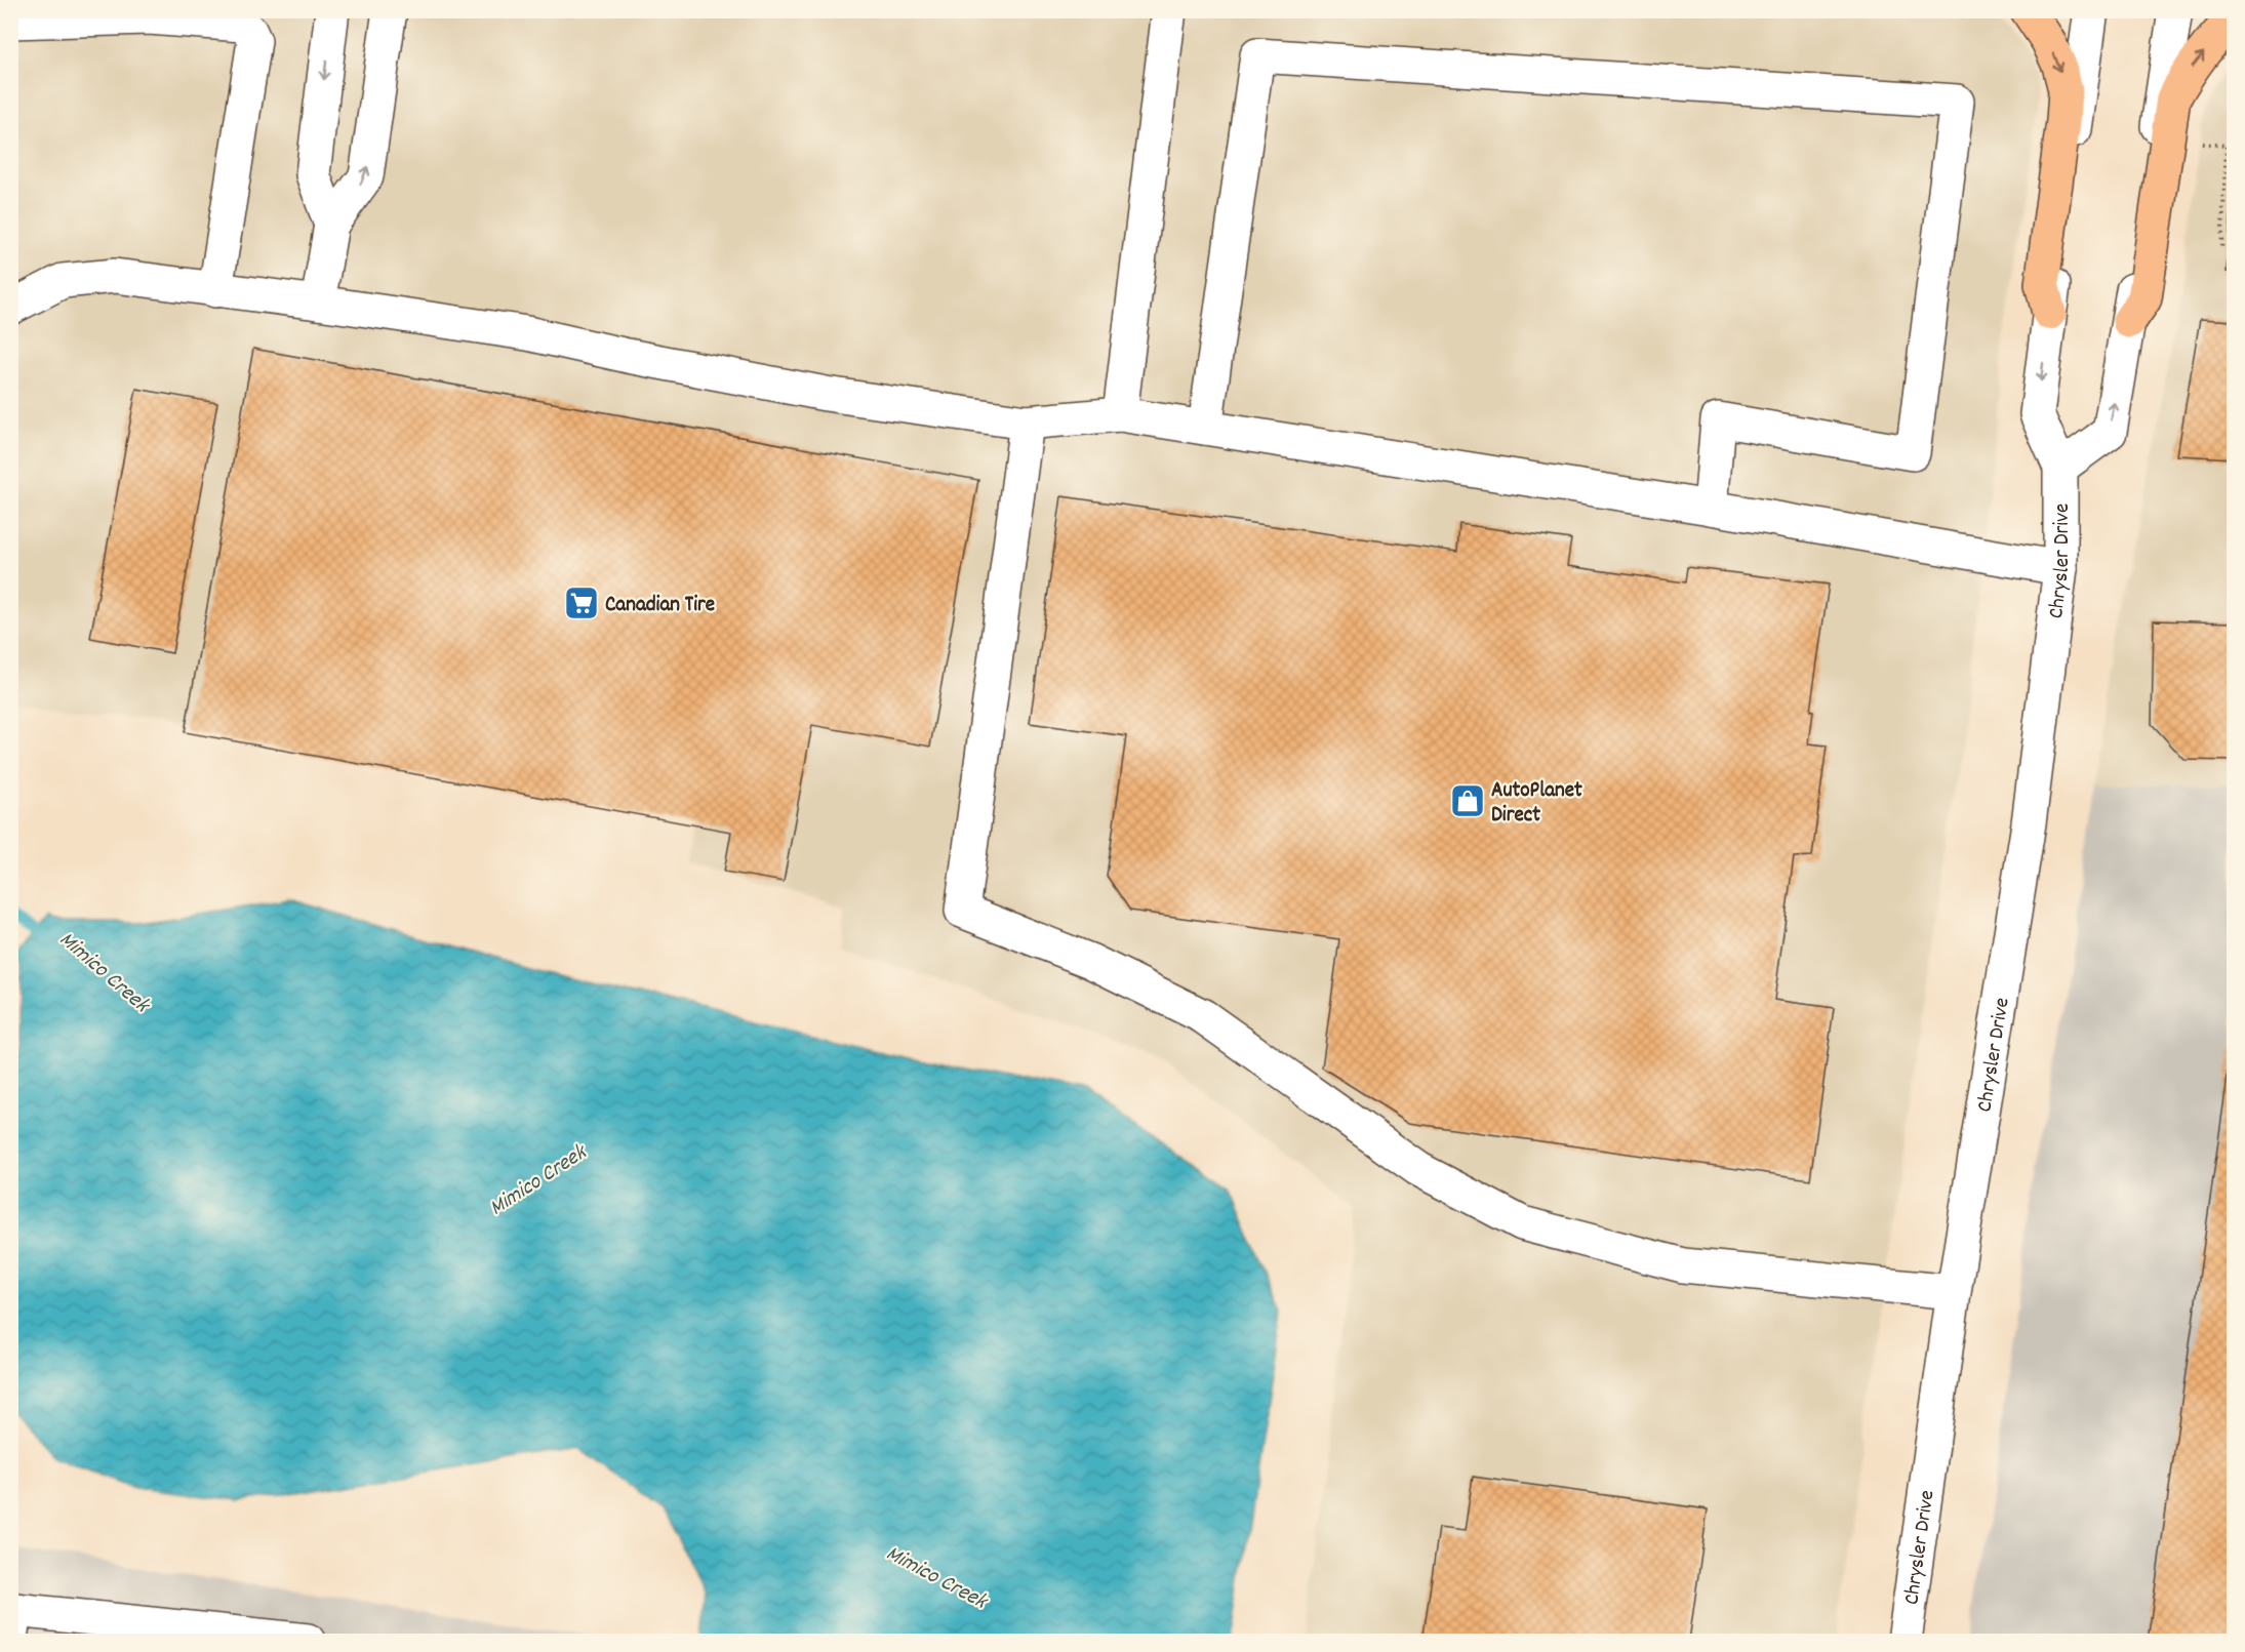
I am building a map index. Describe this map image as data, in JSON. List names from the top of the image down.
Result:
{
  "streets": {
    "street": ["Chrysler Drive"]
  },
  "water": ["Mimico Creek"],
  "places": {
    "supermarket": ["Canadian Tire"],
    "shop": ["AutoPlanet Direct"]
  }
}
